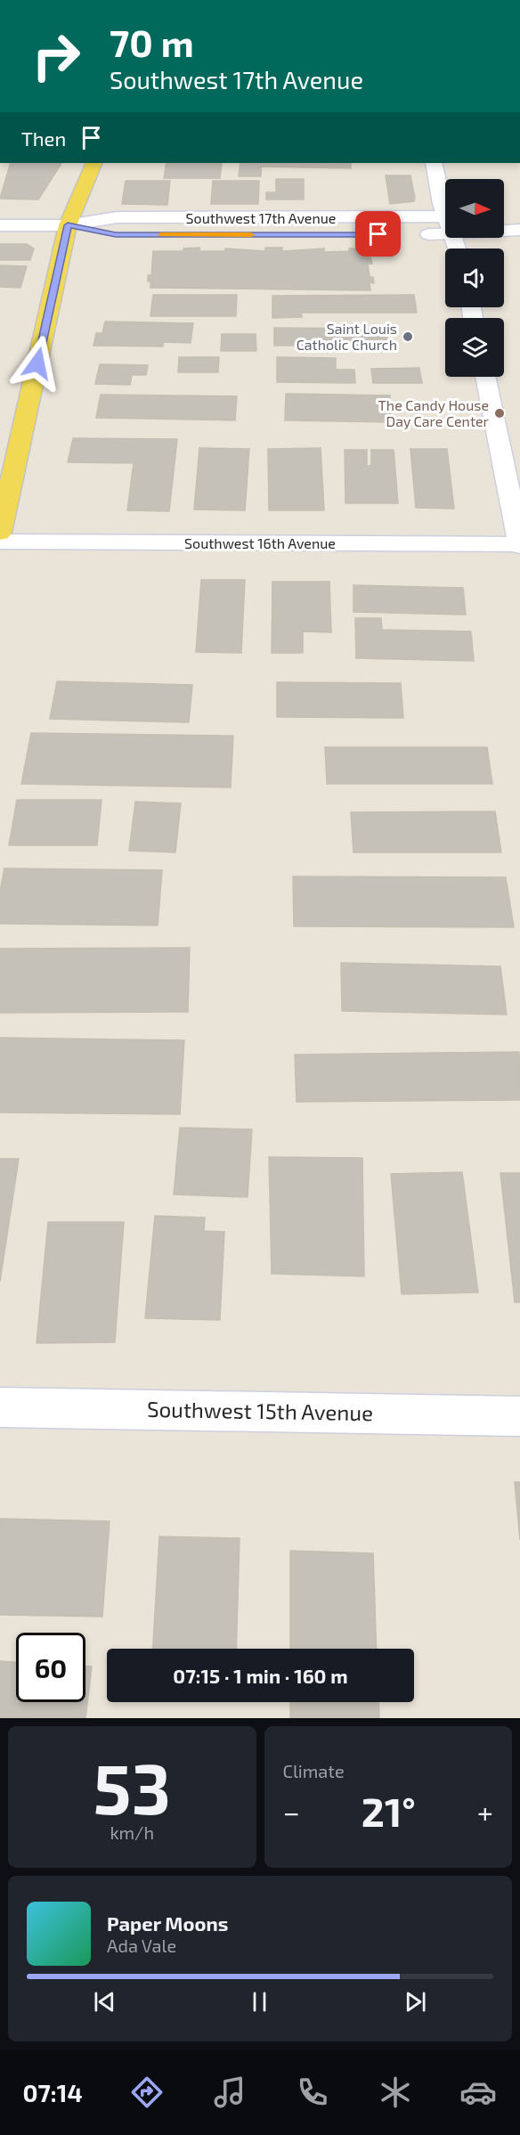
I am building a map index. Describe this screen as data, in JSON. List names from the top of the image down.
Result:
{
  "streets": {
    "street": ["Southwest 17th Avenue", "Southwest 16th Avenue", "Southwest 15th Avenue"]
  },
  "places": ["Saint Louis Catholic Church", "The Candy House Day Care Center"],
  "north": "right",
  "page": {
    "turn": ["70 m", "Southwest 17th Avenue"],
    "then": "Then",
    "limit": "60",
    "trip": "07:15 · 1 min · 160 m",
    "tile": [
      ["53", "km/h"],
      "Climate"
    ],
    "heat": ["−", "21°", "+"],
    "song": ["Paper Moons", "Ada Vale"],
    "tabs": "07:14"
  }
}
